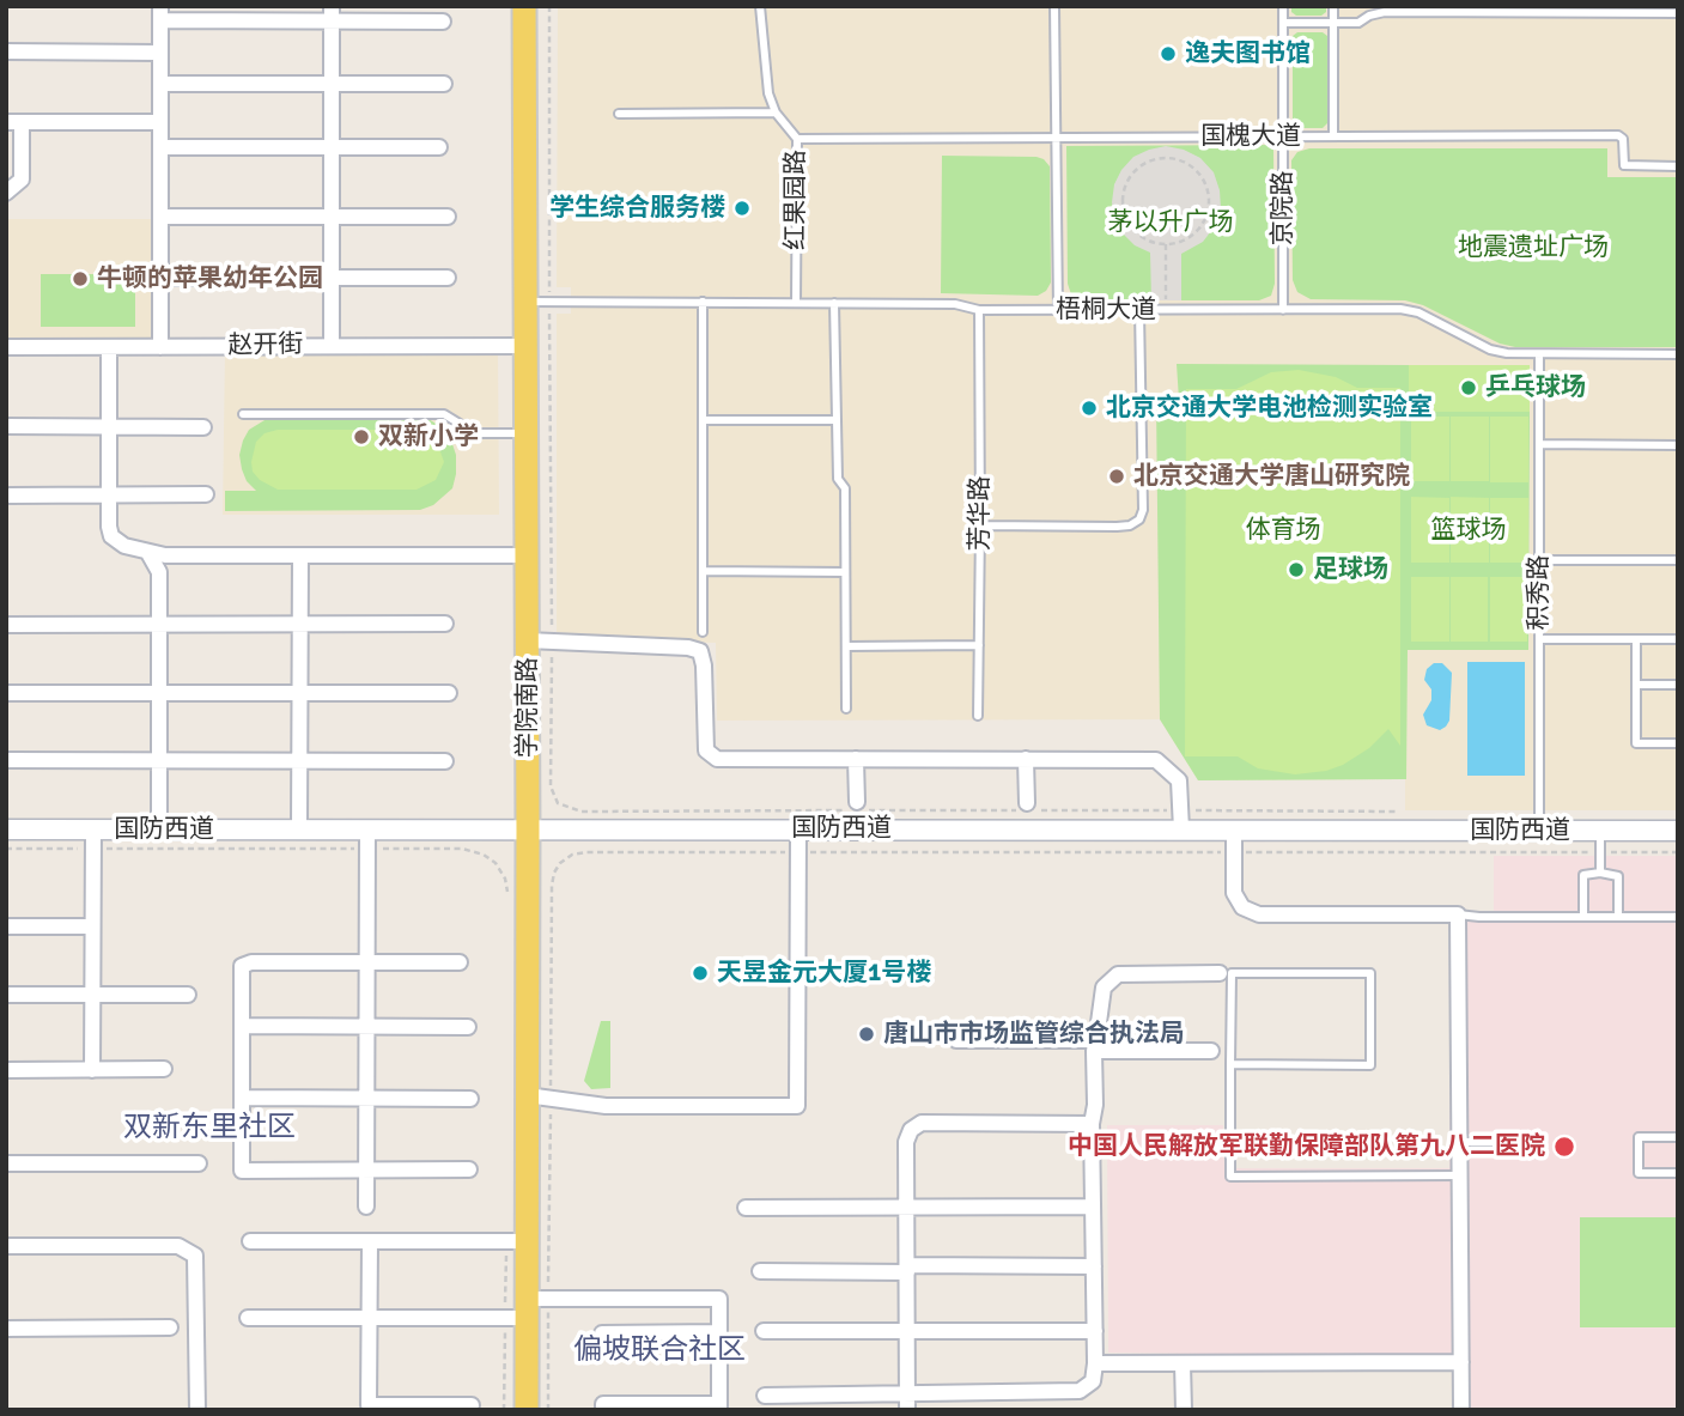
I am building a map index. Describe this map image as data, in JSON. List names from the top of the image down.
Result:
{
  "streets": {
    "main road": ["学院南路"],
    "street": ["赵开街", "国防西道"],
    "lane": [
      "国槐大道",
      "红果园路",
      "京院路",
      "梧桐大道",
      "芳华路",
      "积秀路"
    ]
  },
  "crossings": [
    ["国槐大道", "红果园路"],
    ["国槐大道", "京院路"],
    ["红果园路", "梧桐大道"],
    ["京院路", "梧桐大道"],
    ["梧桐大道", "芳华路"],
    ["梧桐大道", "积秀路"],
    ["梧桐大道", "学院南路"],
    ["赵开街", "学院南路"],
    ["积秀路", "国防西道"],
    ["学院南路", "国防西道"]
  ],
  "districts": ["双新东里社区", "偏坡联合社区"],
  "parks": [
    "茅以升广场",
    "地震遗址广场",
    "体育场",
    "篮球场"
  ],
  "places": [
    "逸夫图书馆",
    "学生综合服务楼",
    "牛顿的苹果幼年公园",
    "乒乓球场",
    "北京交通大学电池检测实验室",
    "双新小学",
    "北京交通大学唐山研究院",
    "足球场",
    "天昱金元大厦1号楼",
    "唐山市市场监管综合执法局",
    "中国人民解放军联勤保障部队第九八二医院"
  ]
}
